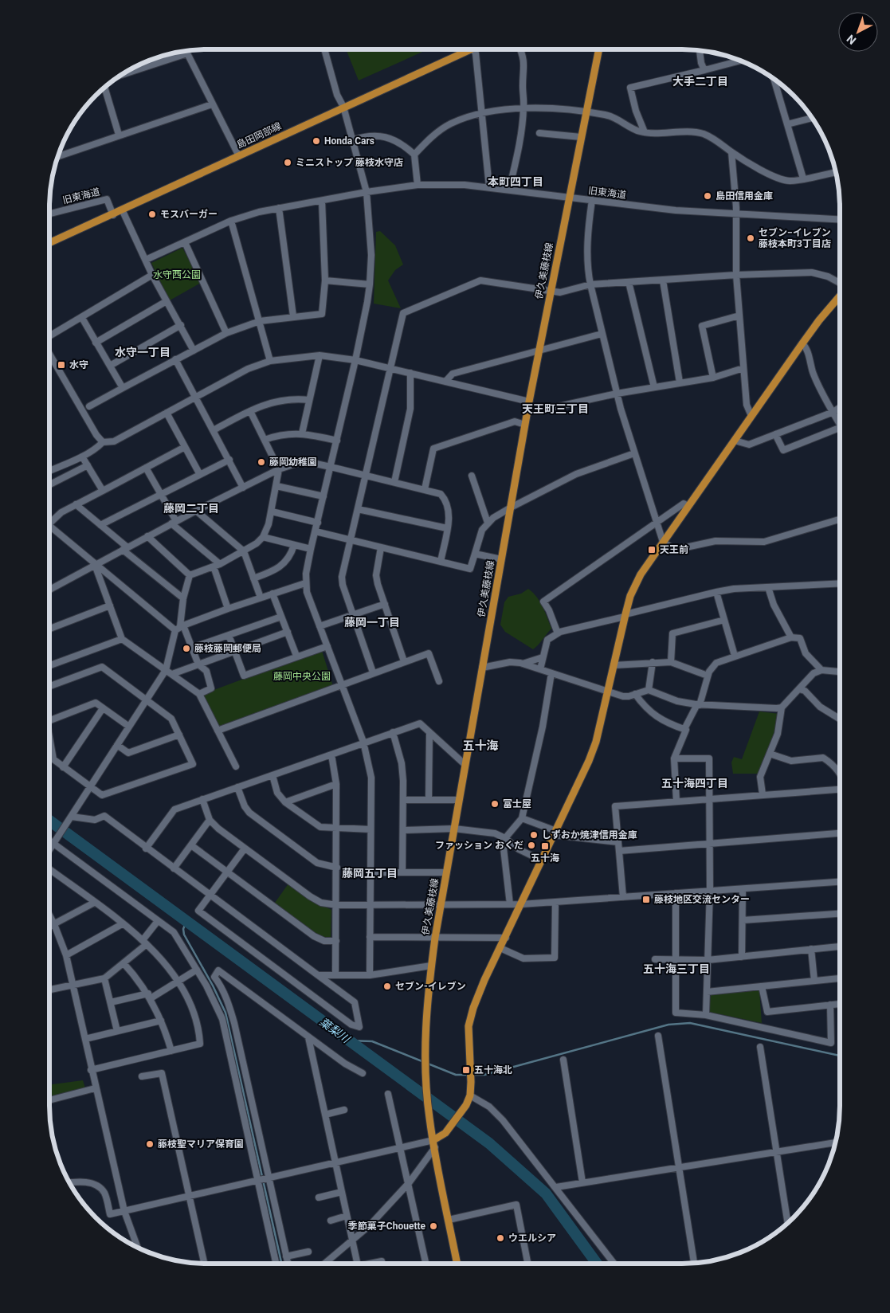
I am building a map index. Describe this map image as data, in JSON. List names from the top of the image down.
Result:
{
  "streets": {
    "main road": ["島田岡部線", "伊久美藤枝線"],
    "street": ["旧東海道"]
  },
  "crossings": [
    ["島田岡部線", "旧東海道"],
    ["旧東海道", "伊久美藤枝線"]
  ],
  "districts": [
    "大手二丁目",
    "本町四丁目",
    "水守一丁目",
    "天王町三丁目",
    "藤岡二丁目",
    "藤岡一丁目",
    "五十海",
    "五十海四丁目",
    "藤岡五丁目",
    "五十海三丁目"
  ],
  "water": ["葉梨川"],
  "parks": ["水守西公園", "藤岡中央公園"],
  "places": {
    "other": [
      "Honda Cars",
      "ミニストップ 藤枝水守店",
      "島田信用金庫",
      "モスバーガー",
      "セブン−イレブン 藤枝本町3丁目店",
      "藤岡幼稚園",
      "藤枝藤岡郵便局",
      "富士屋",
      "しずおか焼津信用金庫",
      "ファッション おくだ",
      "セブン-イレブン",
      "藤枝聖マリア保育園",
      "季節菓子Chouette",
      "ウエルシア"
    ],
    "transit": [
      "水守",
      "天王前",
      "五十海",
      "藤枝地区交流センター",
      "五十海北"
    ]
  },
  "north": "bottom left"
}
